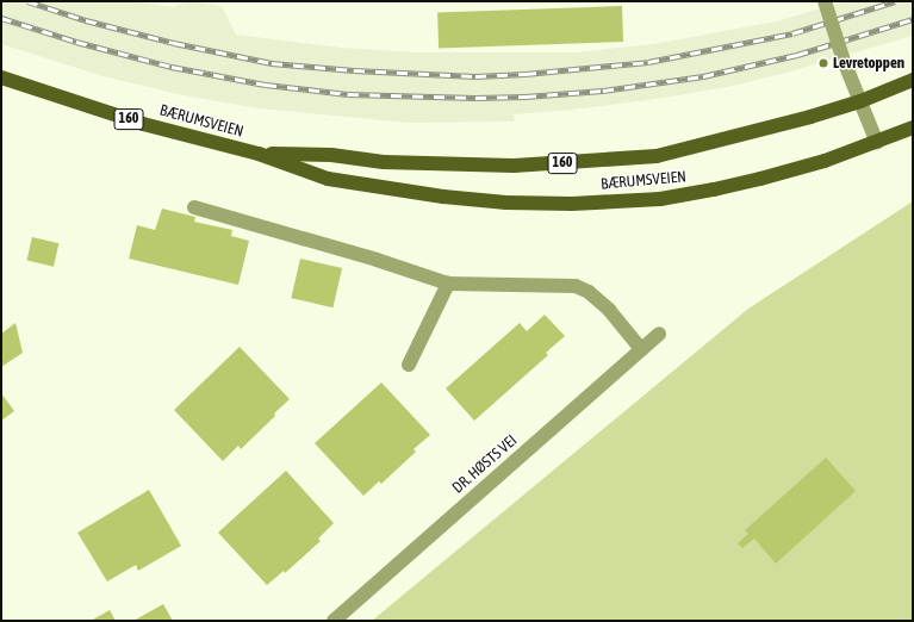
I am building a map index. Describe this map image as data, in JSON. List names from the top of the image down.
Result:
{
  "streets": {
    "main road": ["160", "BÆRUMSVEIEN"],
    "street": ["DR. HØSTS VEI"]
  },
  "places": ["Levretoppen"]
}
